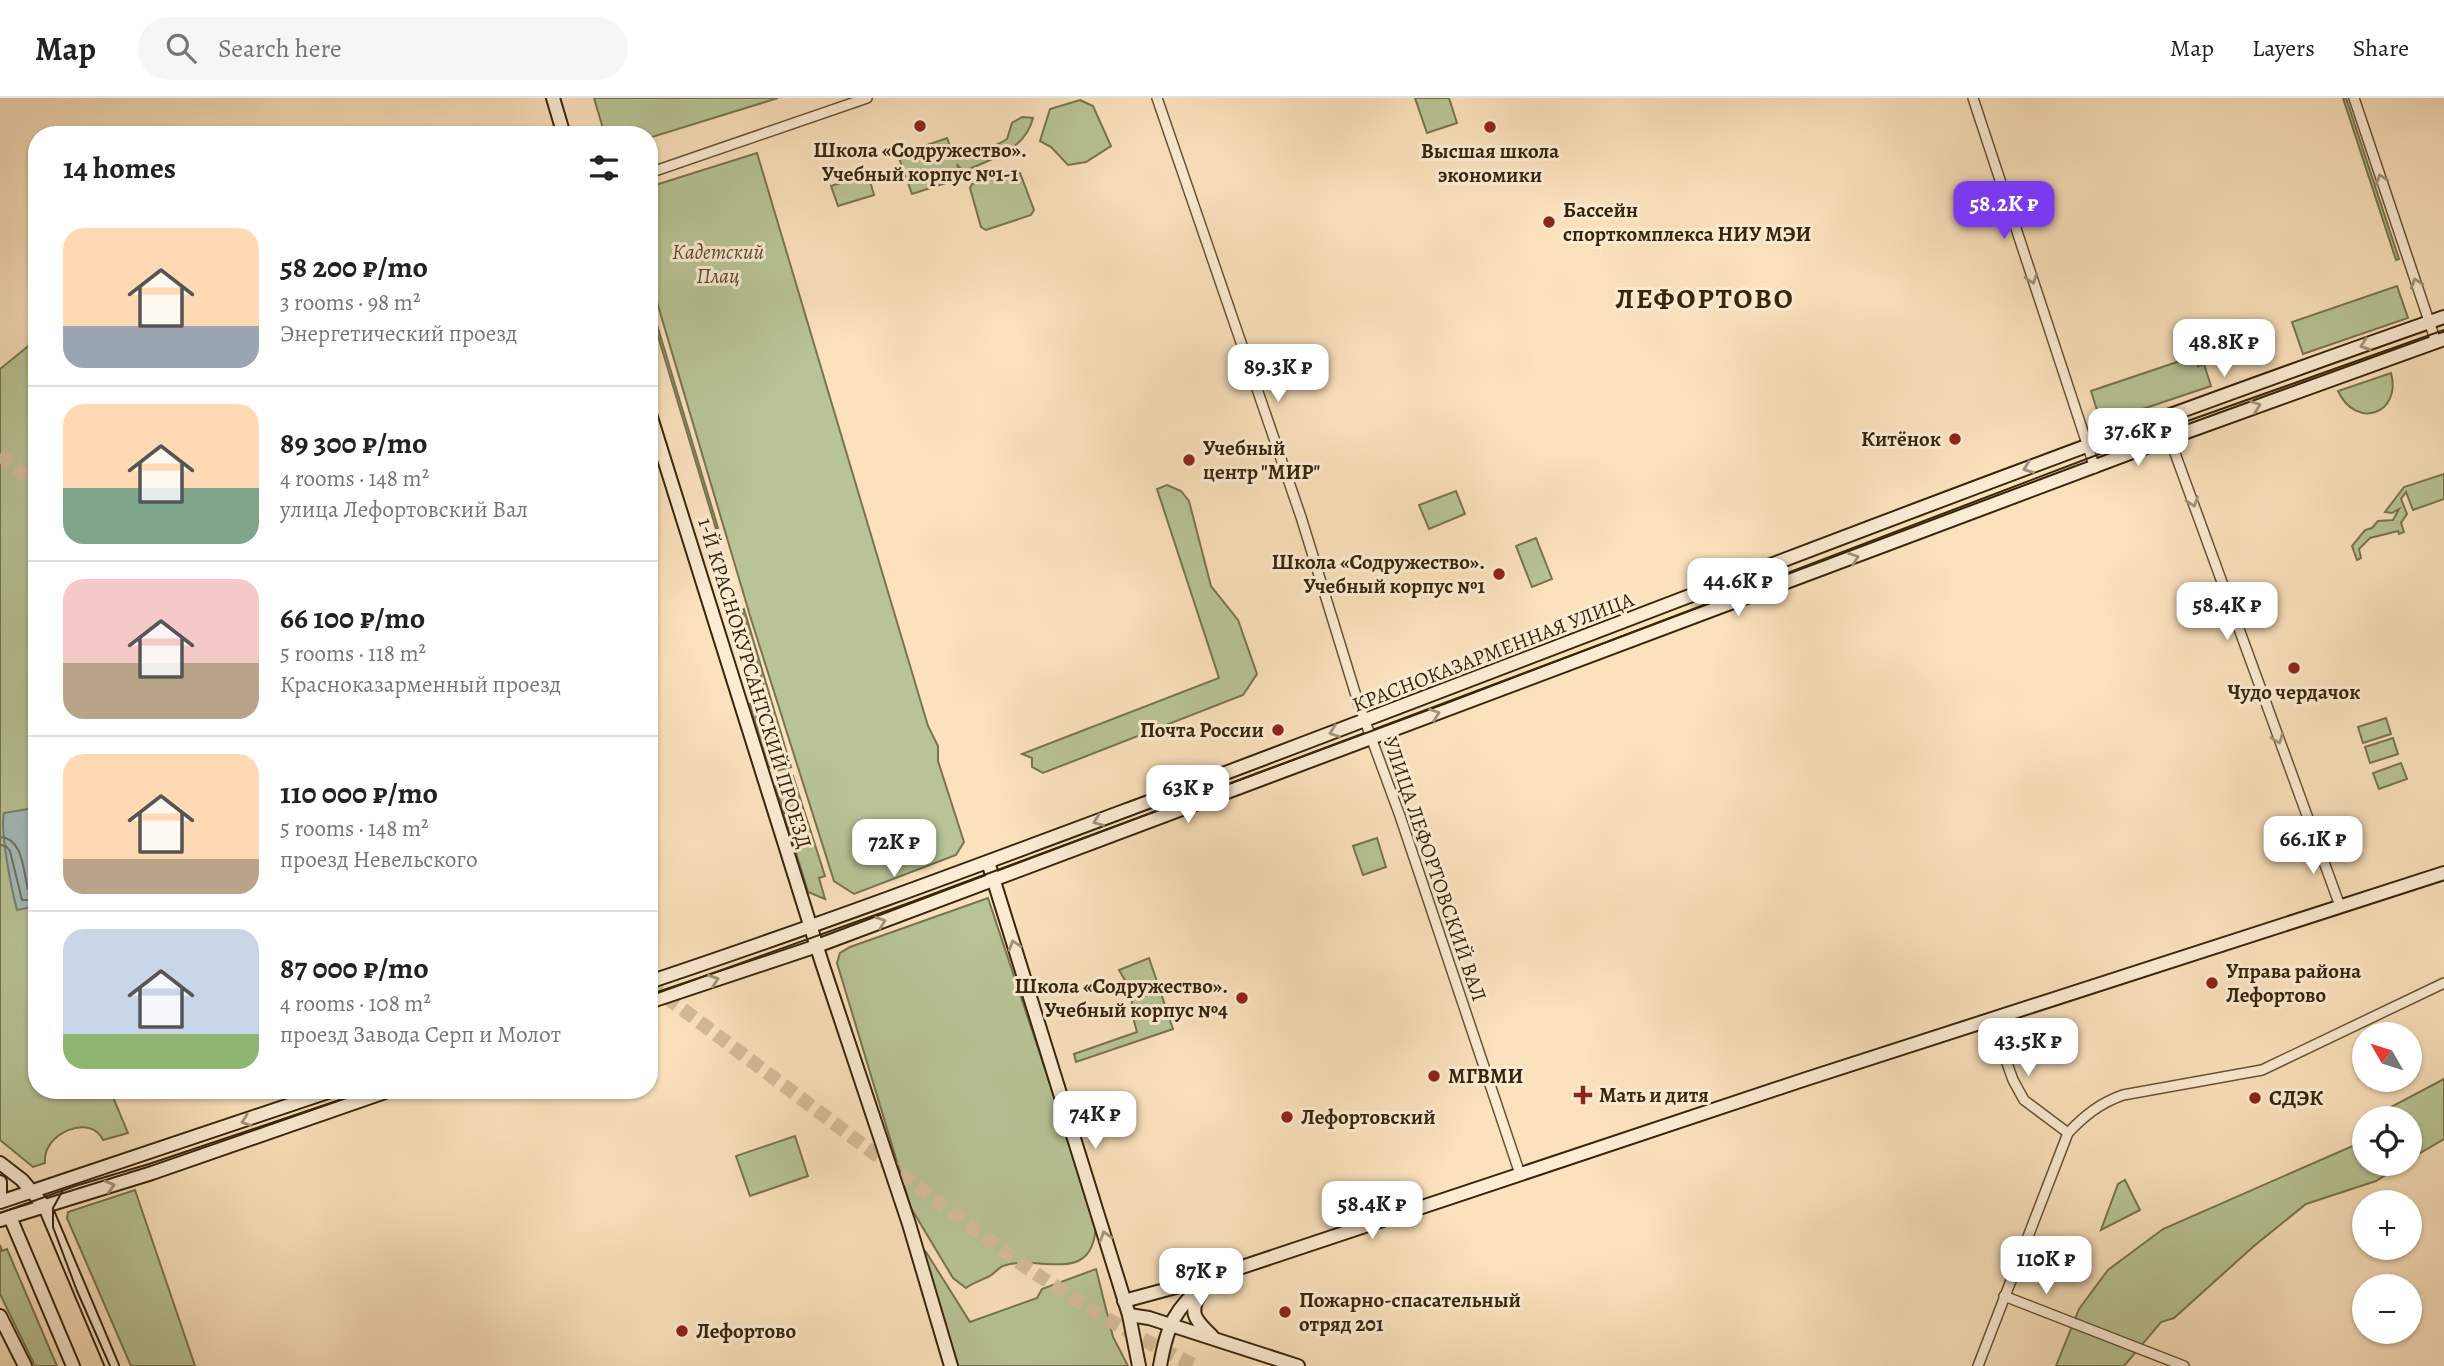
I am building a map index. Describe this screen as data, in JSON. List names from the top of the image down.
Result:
{
  "streets": {
    "main road": ["КРАСНОКАЗАРМЕННАЯ УЛИЦА", "1-Й КРАСНОКУРСАНТСКИЙ ПРОЕЗД"],
    "street": ["УЛИЦА ЛЕФОРТОВСКИЙ ВАЛ"]
  },
  "crossings": [
    ["КРАСНОКАЗАРМЕННАЯ УЛИЦА", "1-Й КРАСНОКУРСАНТСКИЙ ПРОЕЗД"],
    ["КРАСНОКАЗАРМЕННАЯ УЛИЦА", "УЛИЦА ЛЕФОРТОВСКИЙ ВАЛ"]
  ],
  "districts": ["ЛЕФОРТОВО"],
  "parks": ["Кадетский Плац"],
  "places": {
    "other": [
      "Школа «Содружество». Учебный корпус №1-1",
      "Высшая школа экономики",
      "Бассейн спорткомплекса НИУ МЭИ",
      "Китёнок",
      "Учебный центр \"МИР\"",
      "Школа «Содружество». Учебный корпус №1",
      "Чудо чердачок",
      "Почта России",
      "Управа района Лефортово",
      "Школа «Содружество». Учебный корпус №4",
      "МГВМИ",
      "СДЭК",
      "Лефортовский",
      "Пожарно-спасательный отряд 201",
      "Лефортово"
    ],
    "health": ["Мать и дитя"]
  },
  "north": "top left",
  "page": {
    "header": "Map",
    "search": "Search here",
    "nav": ["Map", "Layers", "Share"],
    "heading": "14 homes",
    "price": [
      "58.2K ₽",
      "48.8K ₽",
      "89.3K ₽",
      "37.6K ₽",
      "44.6K ₽",
      "58.4K ₽",
      "63K ₽",
      "66.1K ₽",
      "72K ₽",
      "43.5K ₽",
      "74K ₽",
      "58.4K ₽",
      "110K ₽",
      "87K ₽"
    ],
    "list": [
      {
        "name": "58 200 ₽/mo",
        "note": "3 rooms · 98 m² · Энергетический проезд"
      },
      {
        "name": "89 300 ₽/mo",
        "note": "4 rooms · 148 m² · улица Лефортовский Вал"
      },
      {
        "name": "66 100 ₽/mo",
        "note": "5 rooms · 118 m² · Красноказарменный проезд"
      },
      {
        "name": "110 000 ₽/mo",
        "note": "5 rooms · 148 m² · проезд Невельского"
      },
      {
        "name": "87 000 ₽/mo",
        "note": "4 rooms · 108 m² · проезд Завода Серп и Молот"
      }
    ],
    "map_buttons": ["+", "−"]
  }
}
